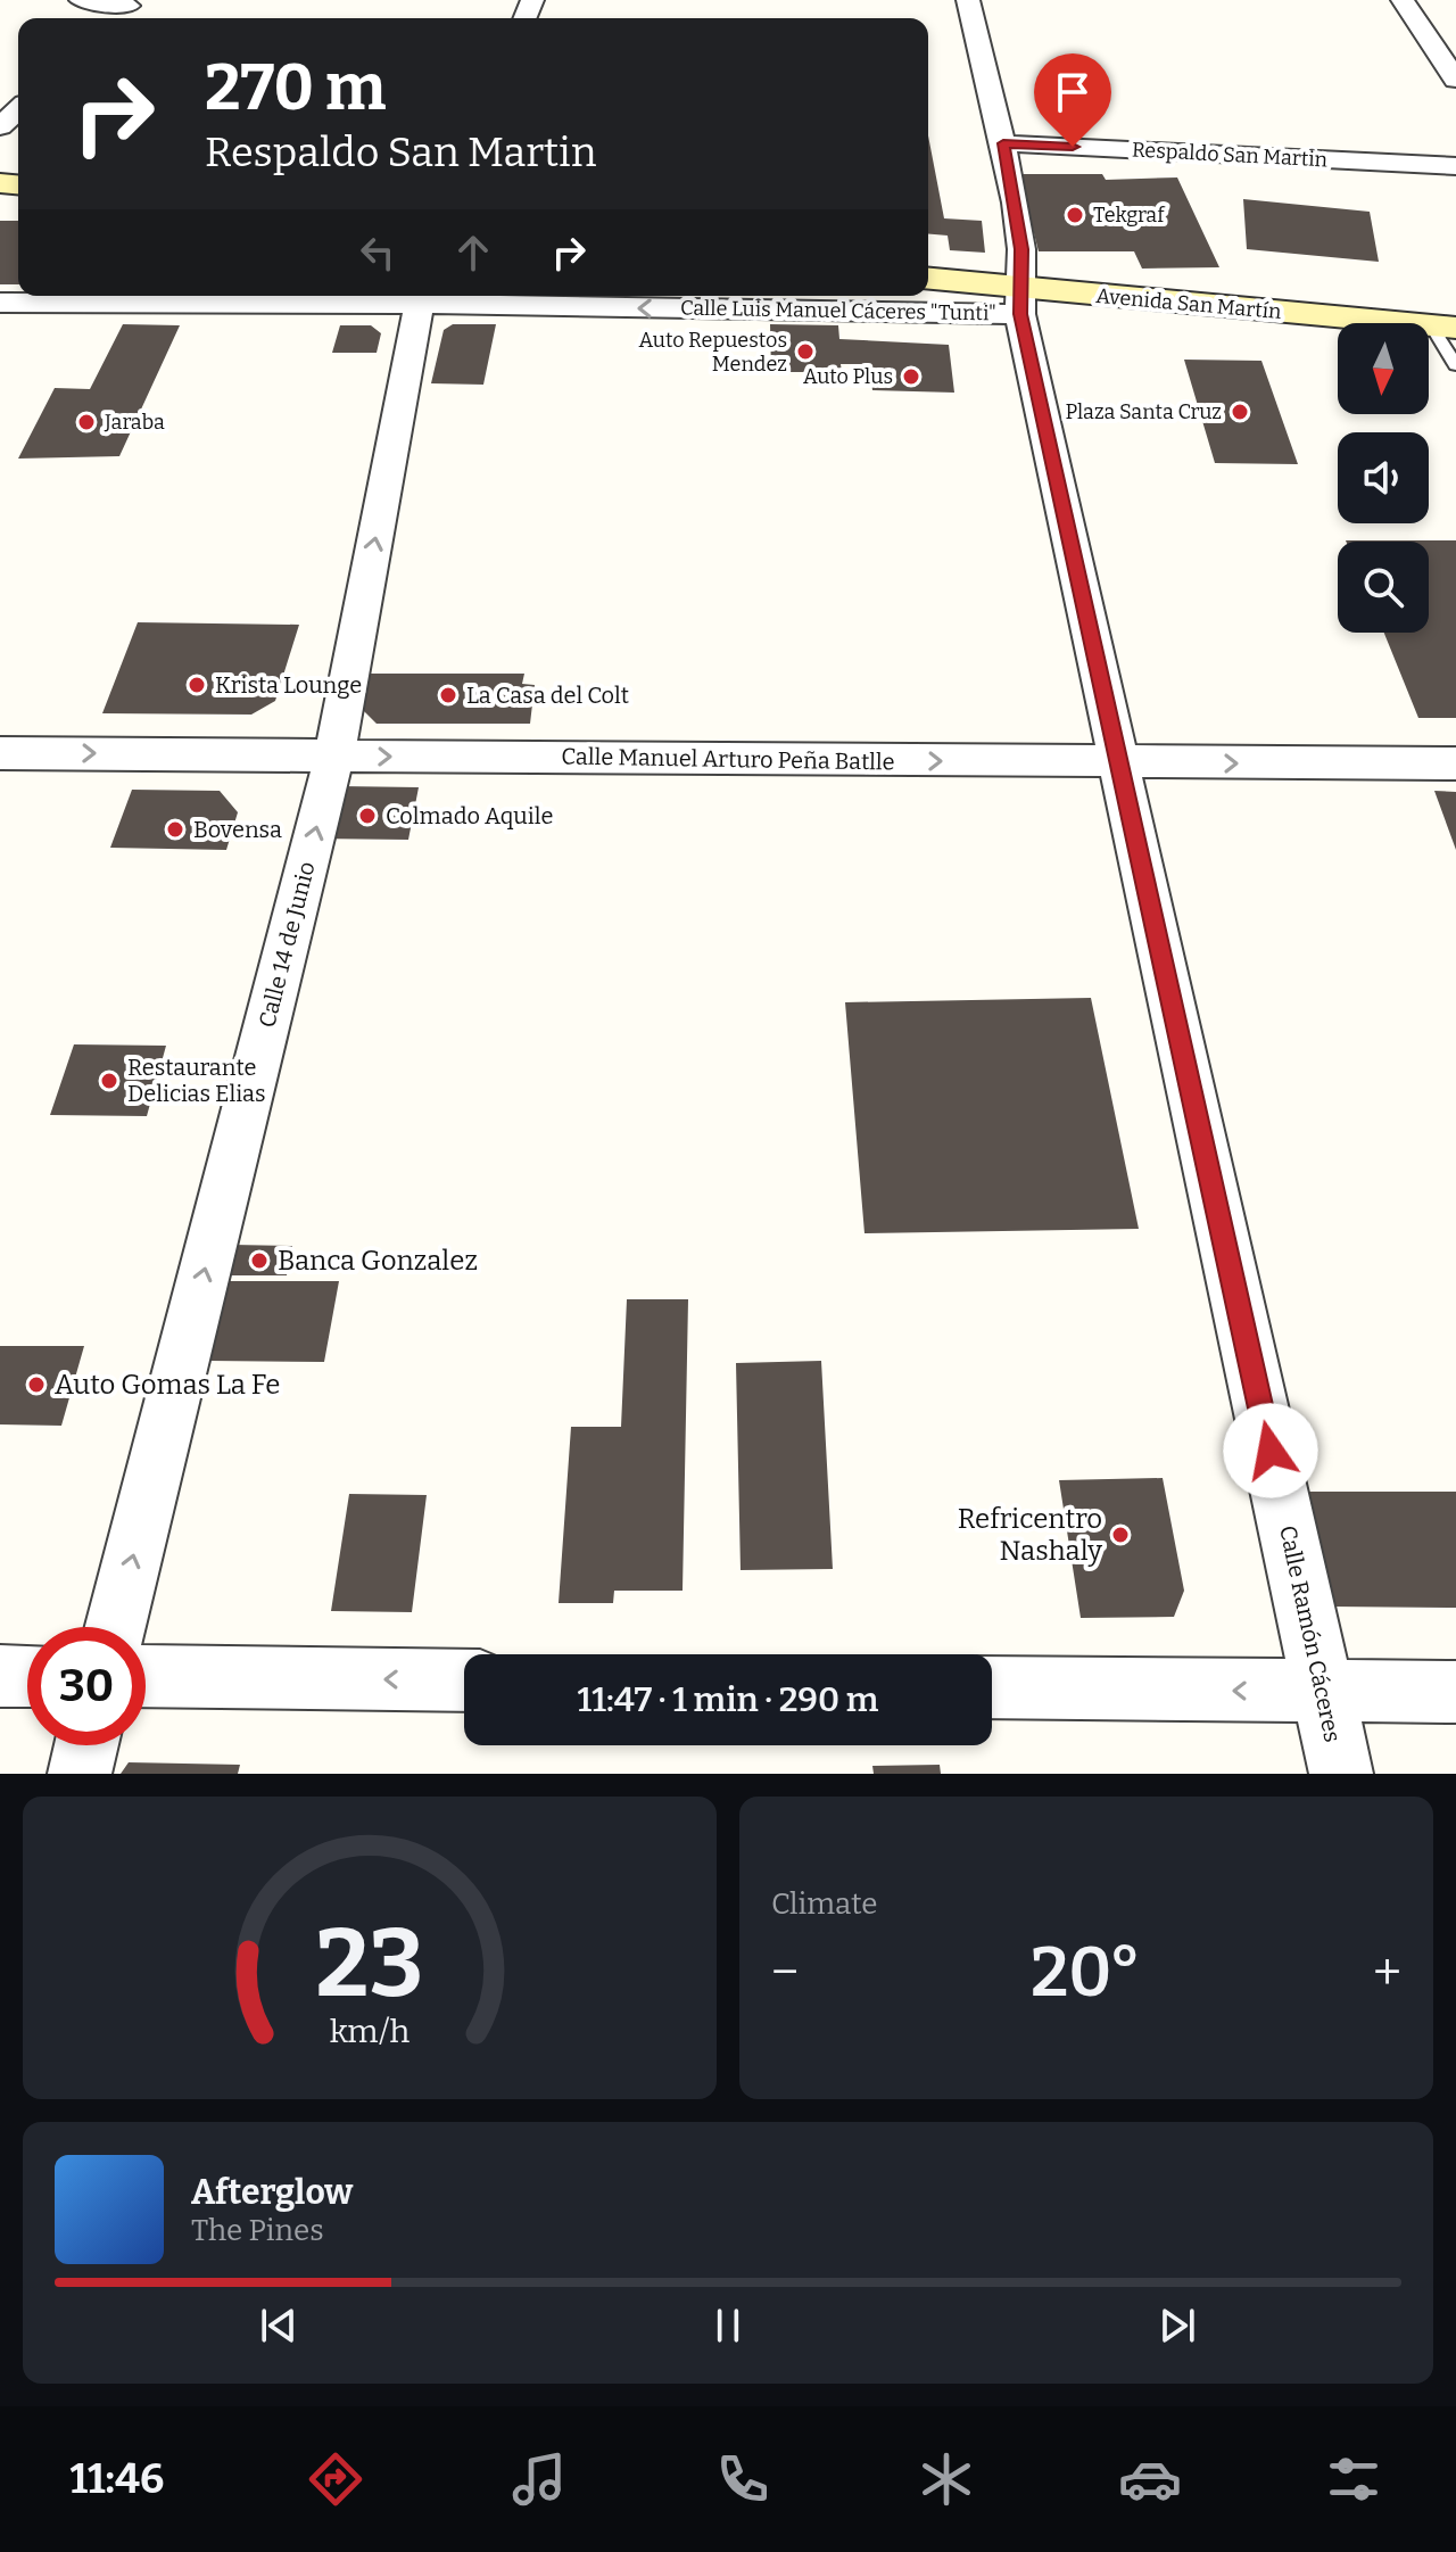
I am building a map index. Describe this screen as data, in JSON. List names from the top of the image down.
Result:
{
  "streets": {
    "main road": ["Avenida San Martín"],
    "street": [
      "Respaldo San Martin",
      "Calle Luis Manuel Cáceres \"Tunti\"",
      "Calle Manuel Arturo Peña Batlle",
      "Calle 14 de Junio",
      "Calle Ramón Cáceres"
    ]
  },
  "crossings": [
    ["Respaldo San Martin", "Calle Ramón Cáceres"],
    ["Avenida San Martín", "Calle Luis Manuel Cáceres \"Tunti\""],
    ["Avenida San Martín", "Calle Ramón Cáceres"],
    ["Calle Luis Manuel Cáceres \"Tunti\"", "Calle 14 de Junio"],
    ["Calle Luis Manuel Cáceres \"Tunti\"", "Calle Ramón Cáceres"],
    ["Calle Manuel Arturo Peña Batlle", "Calle 14 de Junio"],
    ["Calle Manuel Arturo Peña Batlle", "Calle Ramón Cáceres"]
  ],
  "one_way": ["Calle Luis Manuel Cáceres \"Tunti\"", "Calle Manuel Arturo Peña Batlle", "Calle 14 de Junio"],
  "places": [
    "Tekgraf",
    "Auto Repuestos Mendez",
    "Auto Plus",
    "Plaza Santa Cruz",
    "Jaraba",
    "Krista Lounge",
    "La Casa del Colt",
    "Colmado Aquile",
    "Bovensa",
    "Restaurante Delicias Elias",
    "Banca Gonzalez",
    "Auto Gomas La Fe",
    "Refricentro Nashaly"
  ],
  "north": "bottom",
  "page": {
    "turn": ["270 m", "Respaldo San Martin"],
    "limit": "30",
    "trip": "11:47 · 1 min · 290 m",
    "tile": "Climate",
    "heat": ["−", "20°", "+"],
    "song": ["Afterglow", "The Pines"],
    "tabs": "11:46",
    "gauge": ["23", "km/h"]
  }
}
